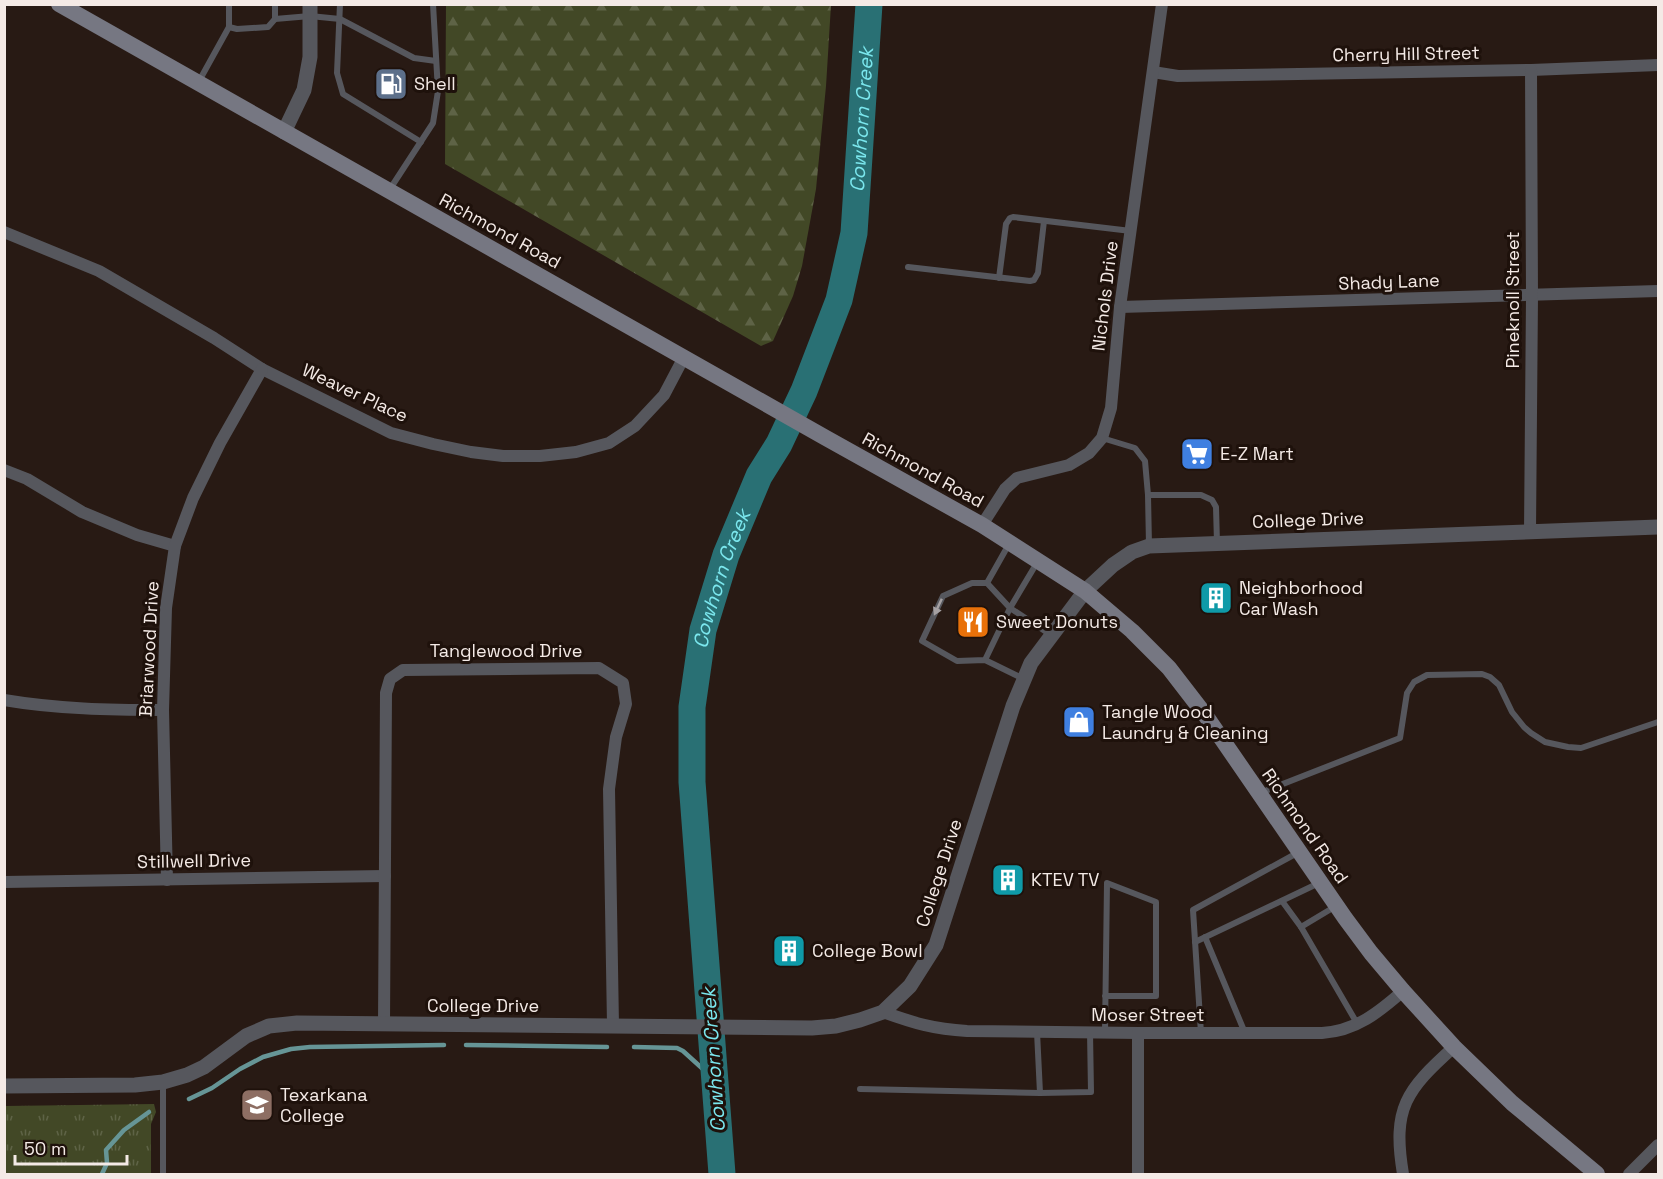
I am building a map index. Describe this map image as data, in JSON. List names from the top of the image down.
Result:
{
  "streets": {
    "main road": ["Richmond Road"],
    "street": [
      "Cherry Hill Street",
      "Shady Lane",
      "Nichols Drive",
      "Pineknoll Street",
      "Weaver Place",
      "College Drive",
      "Briarwood Drive",
      "Tanglewood Drive",
      "Stillwell Drive",
      "Moser Street"
    ]
  },
  "crossings": [
    ["Cherry Hill Street", "Nichols Drive"],
    ["Cherry Hill Street", "Pineknoll Street"],
    ["Richmond Road", "Weaver Place"],
    ["Richmond Road", "College Drive"],
    ["Richmond Road", "Moser Street"],
    ["Shady Lane", "Nichols Drive"],
    ["Shady Lane", "Pineknoll Street"],
    ["Pineknoll Street", "College Drive"],
    ["Weaver Place", "Briarwood Drive"],
    ["College Drive", "Tanglewood Drive"],
    ["College Drive", "Moser Street"],
    ["Briarwood Drive", "Stillwell Drive"],
    ["Tanglewood Drive", "Stillwell Drive"]
  ],
  "water": ["Cowhorn Creek"],
  "places": {
    "fuel station": ["Shell"],
    "supermarket": ["E-Z Mart"],
    "building": ["Neighborhood Car Wash", "KTEV TV", "College Bowl"],
    "restaurant": ["Sweet Donuts"],
    "shop": ["Tangle Wood Laundry & Cleaning"],
    "school or university": ["Texarkana College"]
  },
  "scale_bar": "50 m"
}
